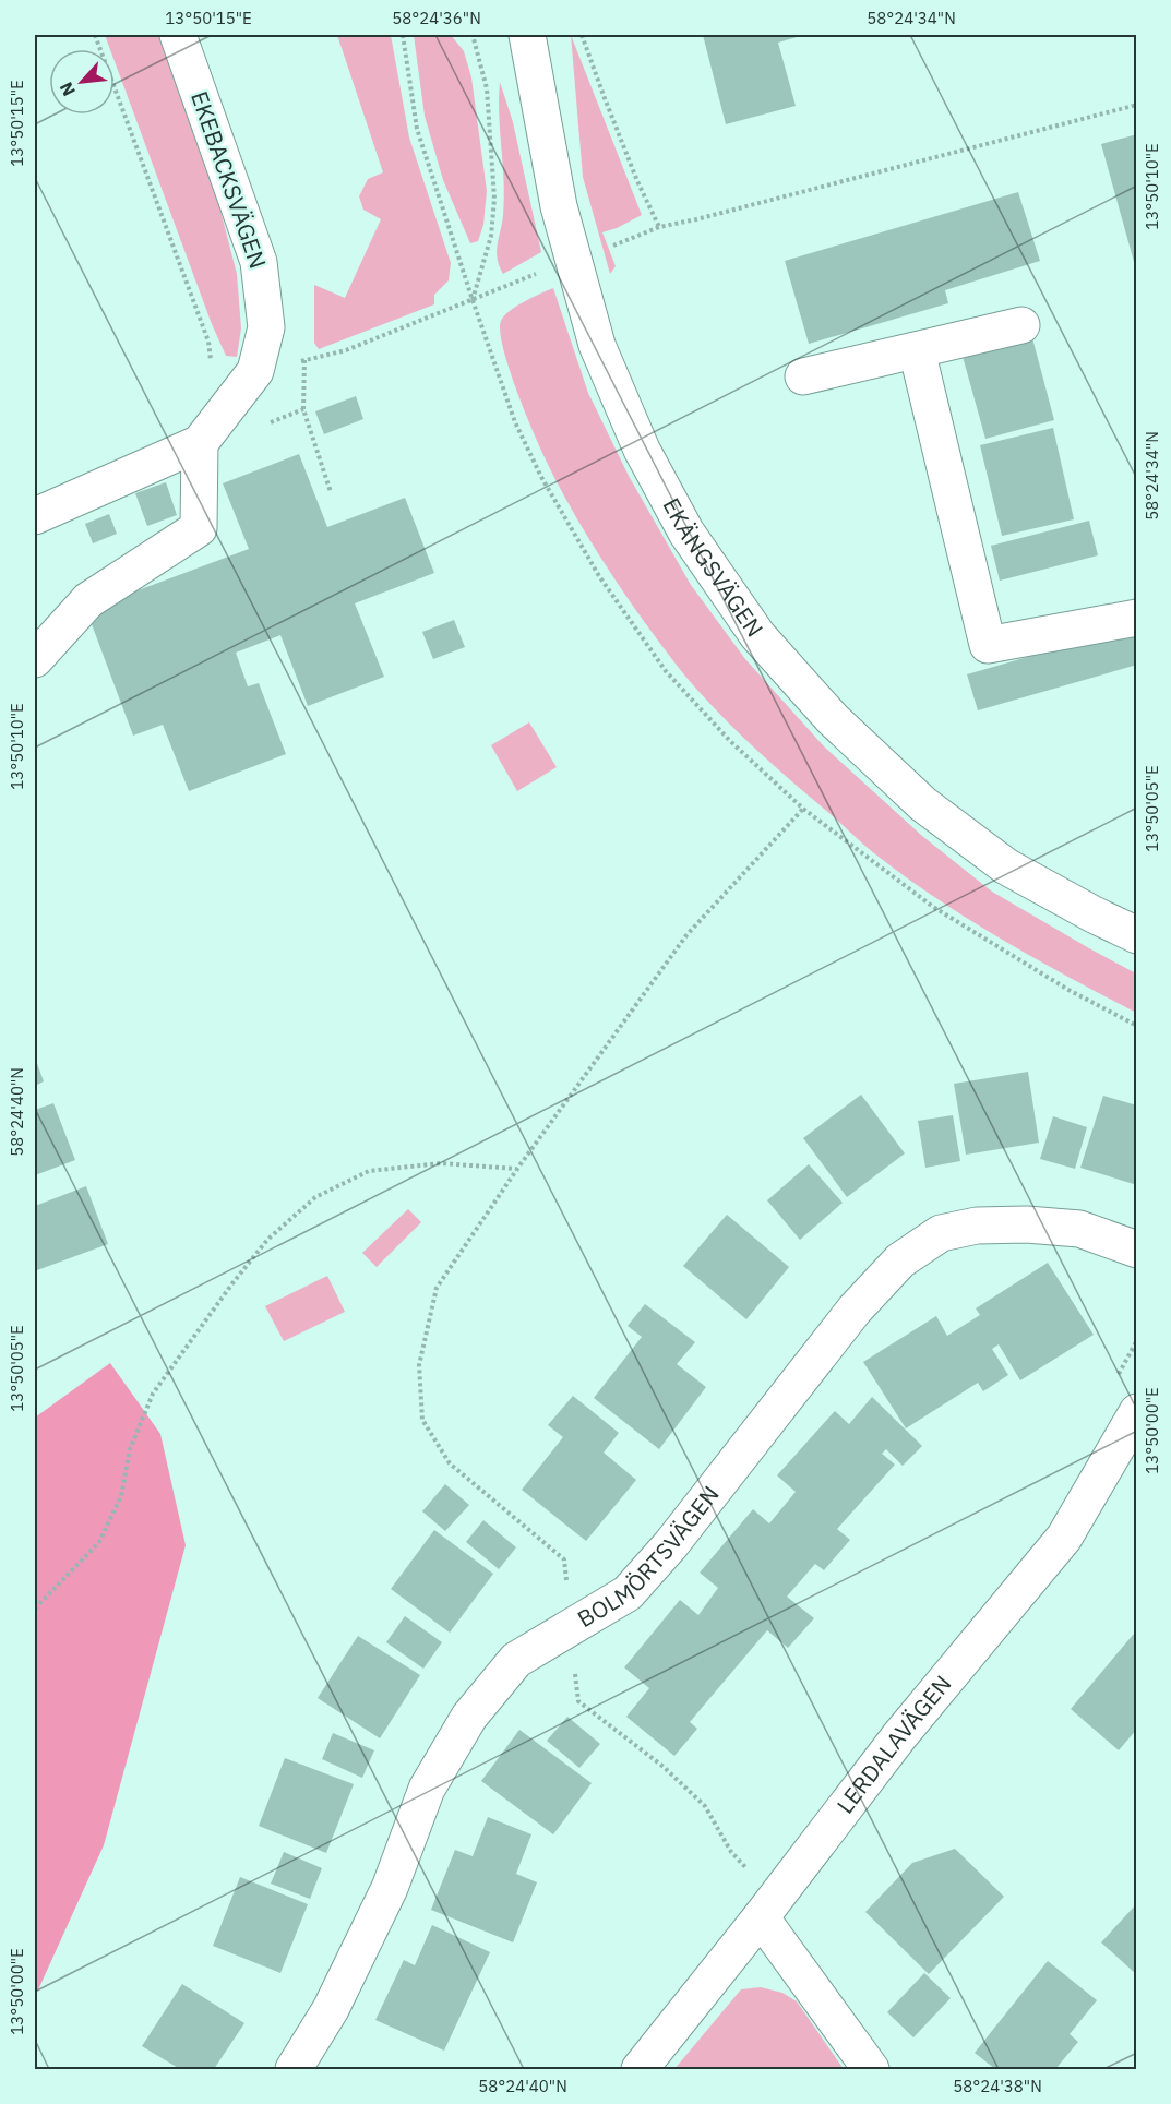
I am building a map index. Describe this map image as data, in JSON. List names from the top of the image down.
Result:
{
  "streets": {
    "street": [
      "EKEBACKSVÄGEN",
      "EKÄNGSVÄGEN",
      "BOLMÖRTSVÄGEN",
      "LERDALAVÄGEN"
    ]
  },
  "north": "bottom left",
  "coordinates": [
    "13°50'15\"E",
    "58°24'36\"N",
    "58°24'34\"N",
    "13°50'10\"E",
    "13°50'05\"E",
    "58°24'40\"N",
    "13°50'00\"E",
    "58°24'38\"N"
  ]
}
